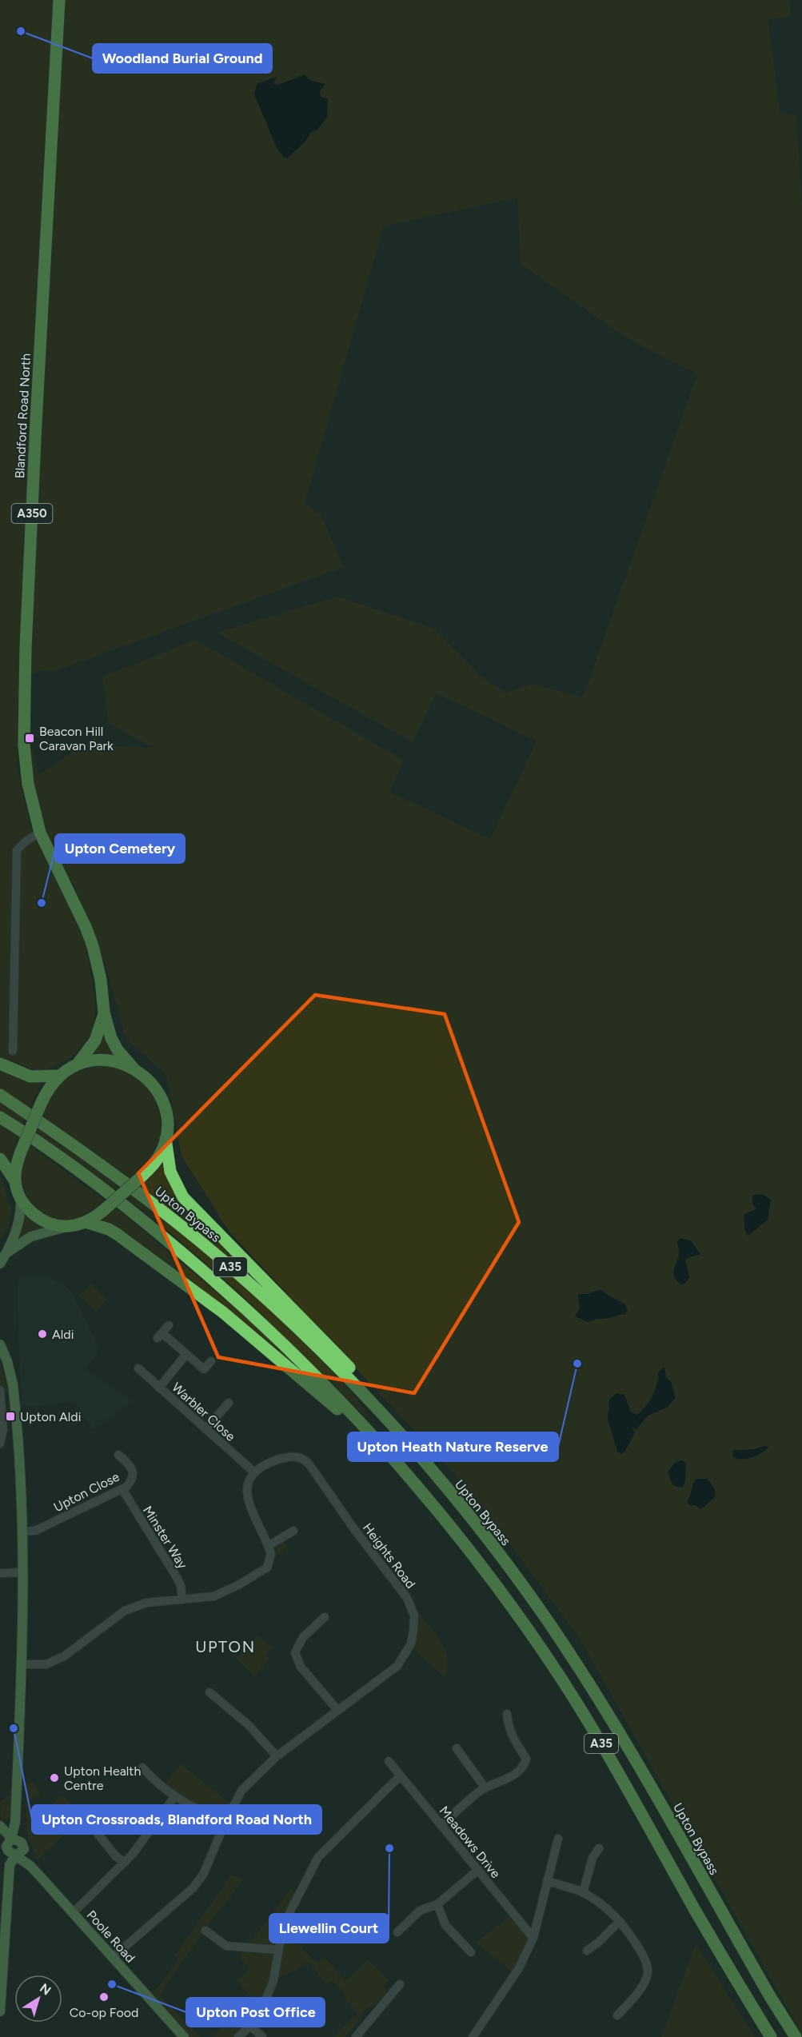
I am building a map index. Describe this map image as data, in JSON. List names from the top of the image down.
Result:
{
  "streets": {
    "highway": [
      "Blandford Road North",
      "A350",
      "Upton Bypass",
      "A35"
    ],
    "main road": ["Poole Road"],
    "street": [
      "Warbler Close",
      "Upton Close",
      "Minster Way",
      "Heights Road",
      "Meadows Drive"
    ]
  },
  "crossings": [
    ["Blandford Road North", "A35"],
    ["Upton Bypass", "A35"],
    ["Warbler Close", "Heights Road"],
    ["Upton Close", "Minster Way"],
    ["Heights Road", "Poole Road"]
  ],
  "districts": ["UPTON"],
  "places": {
    "other": [
      "Woodland Burial Ground",
      "Upton Cemetery",
      "Aldi",
      "Upton Heath Nature Reserve",
      "Upton Crossroads, Blandford Road North",
      "Upton Health Centre",
      "Llewellin Court",
      "Upton Post Office",
      "Co-op Food"
    ],
    "transit": ["Beacon Hill Caravan Park", "Upton Aldi"]
  },
  "north": "top right"
}
